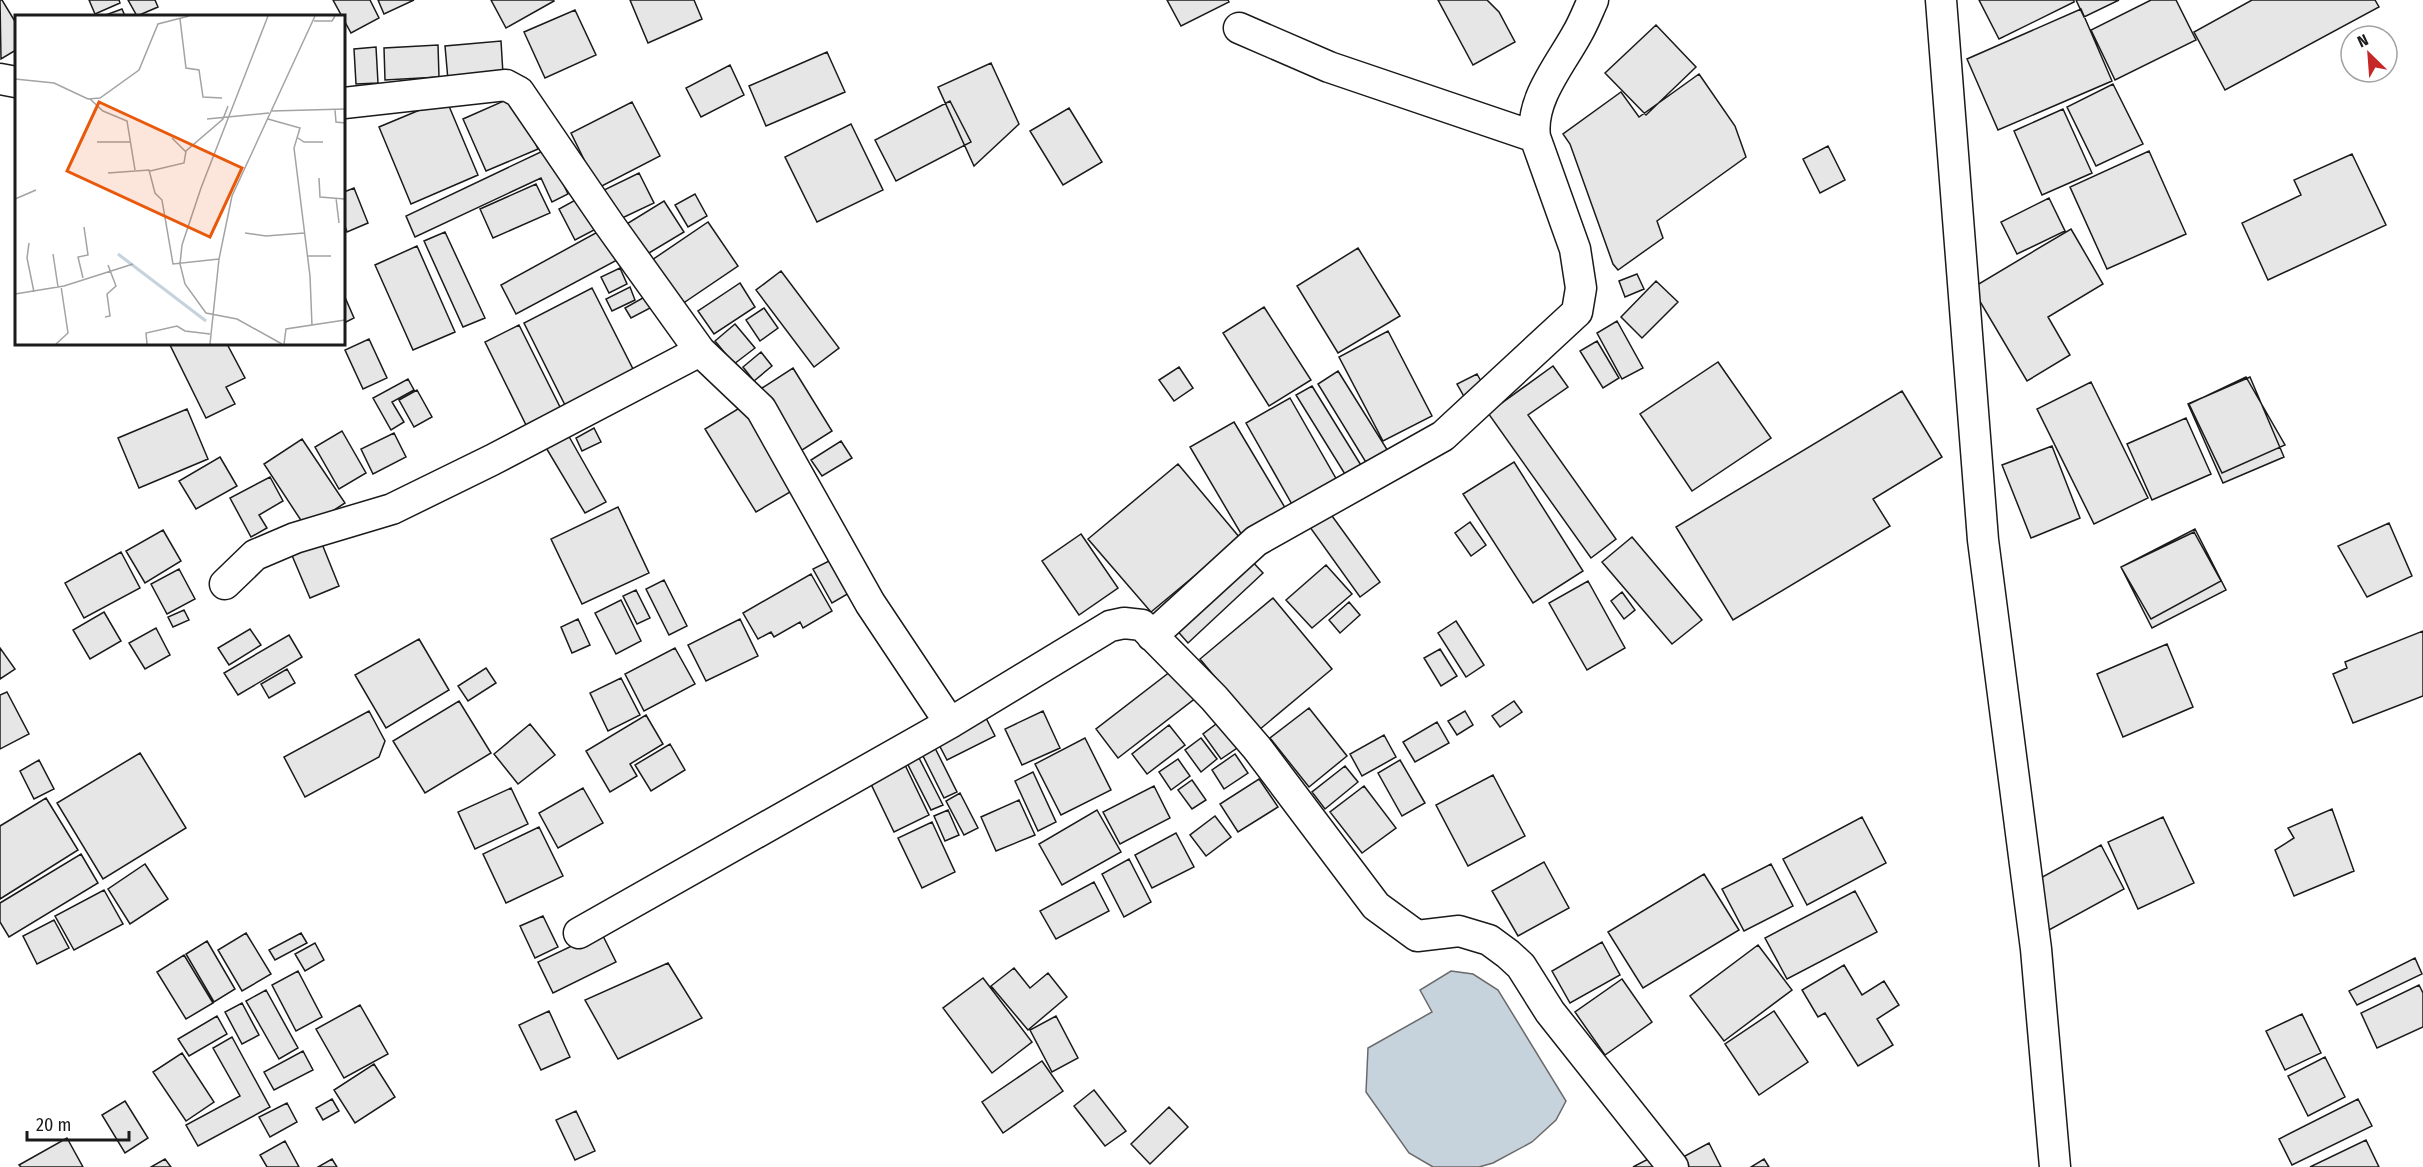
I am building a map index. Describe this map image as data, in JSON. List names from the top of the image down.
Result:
{
  "scale_bar": "20 m",
  "north": "top left"
}
